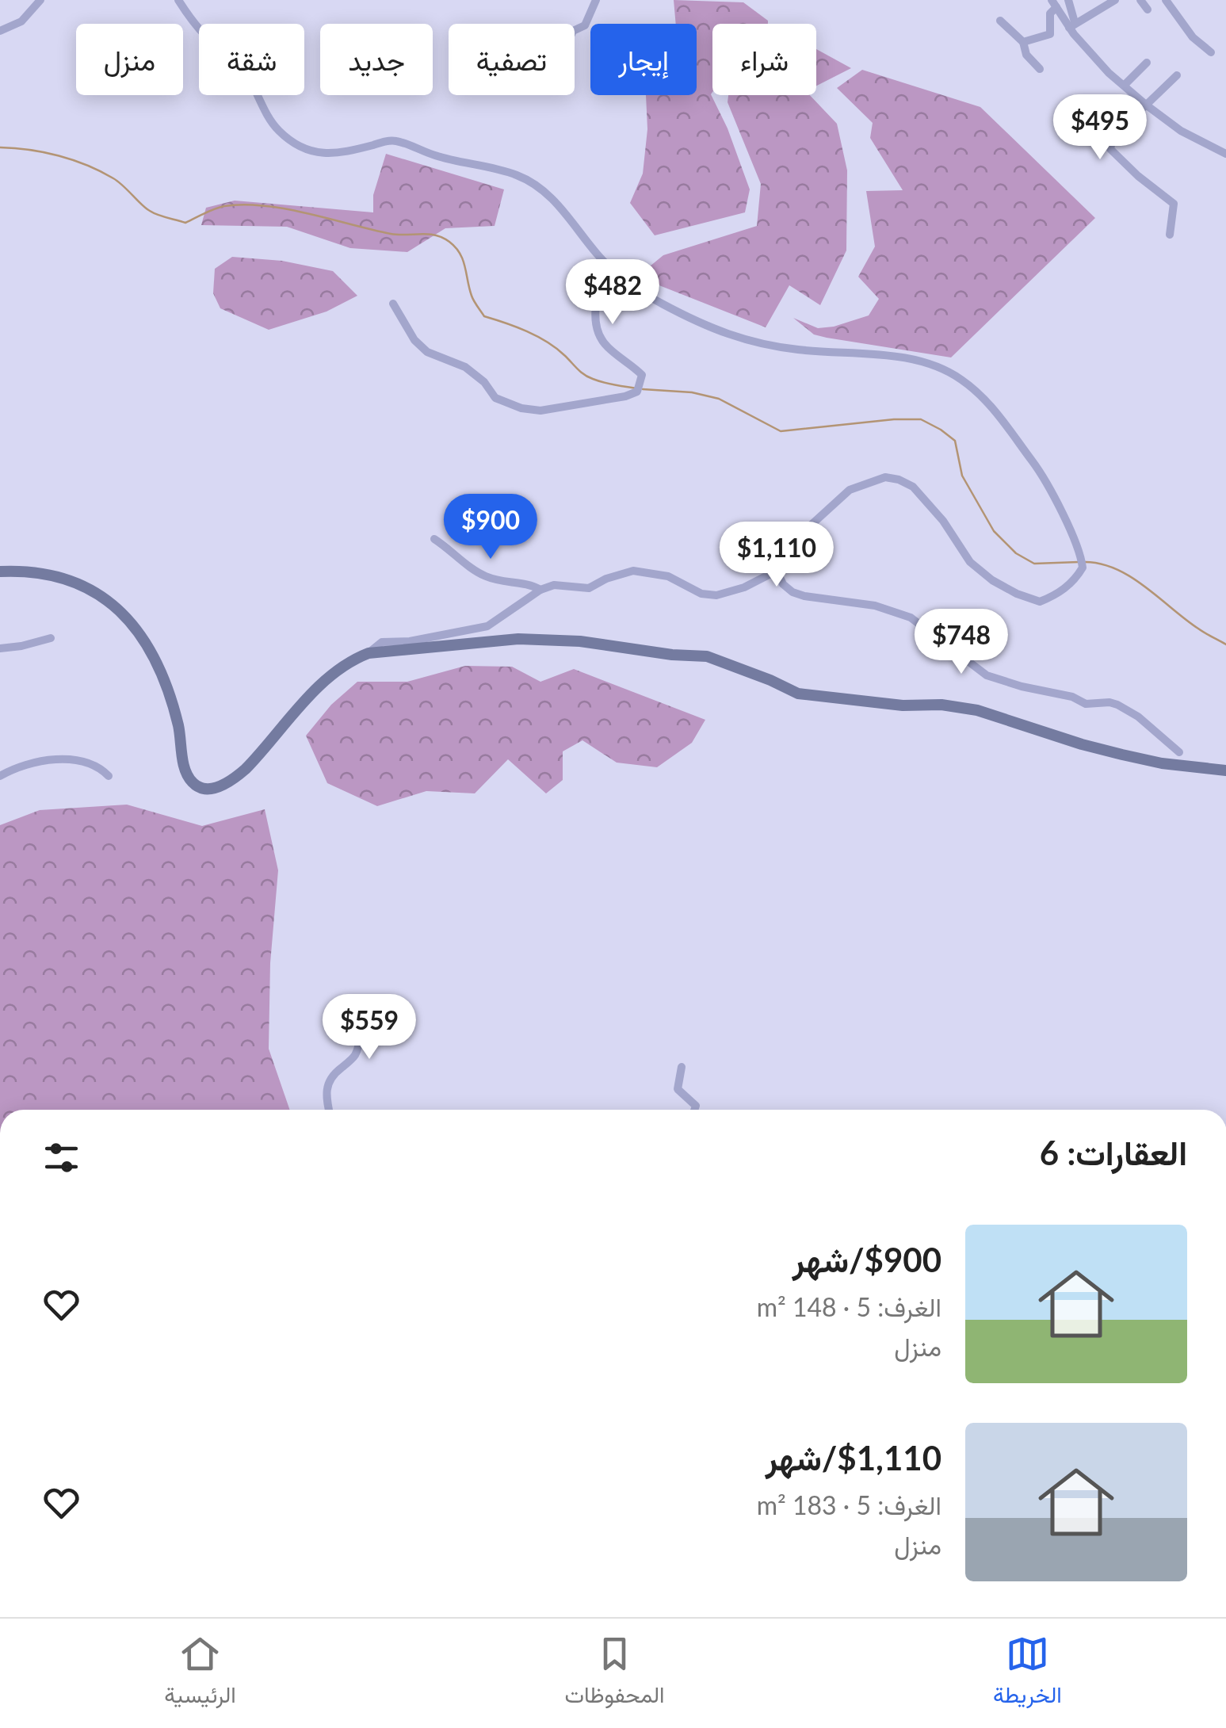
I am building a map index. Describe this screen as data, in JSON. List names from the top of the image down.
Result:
{
  "page": {
    "chip": [
      "شراء",
      "إيجار",
      "تصفية",
      "جديد",
      "شقة",
      "منزل"
    ],
    "price": [
      "$495",
      "$482",
      "$900",
      "$1,110",
      "$748",
      "$559"
    ],
    "heading": "العقارات: 6",
    "list": [
      {
        "name": "$900/شهر",
        "note": "الغرف: 5 · 148 m² · منزل"
      },
      {
        "name": "$1,110/شهر",
        "note": "الغرف: 5 · 183 m² · منزل"
      }
    ],
    "tabs": ["الخريطة", "المحفوظات", "الرئيسية"]
  }
}
